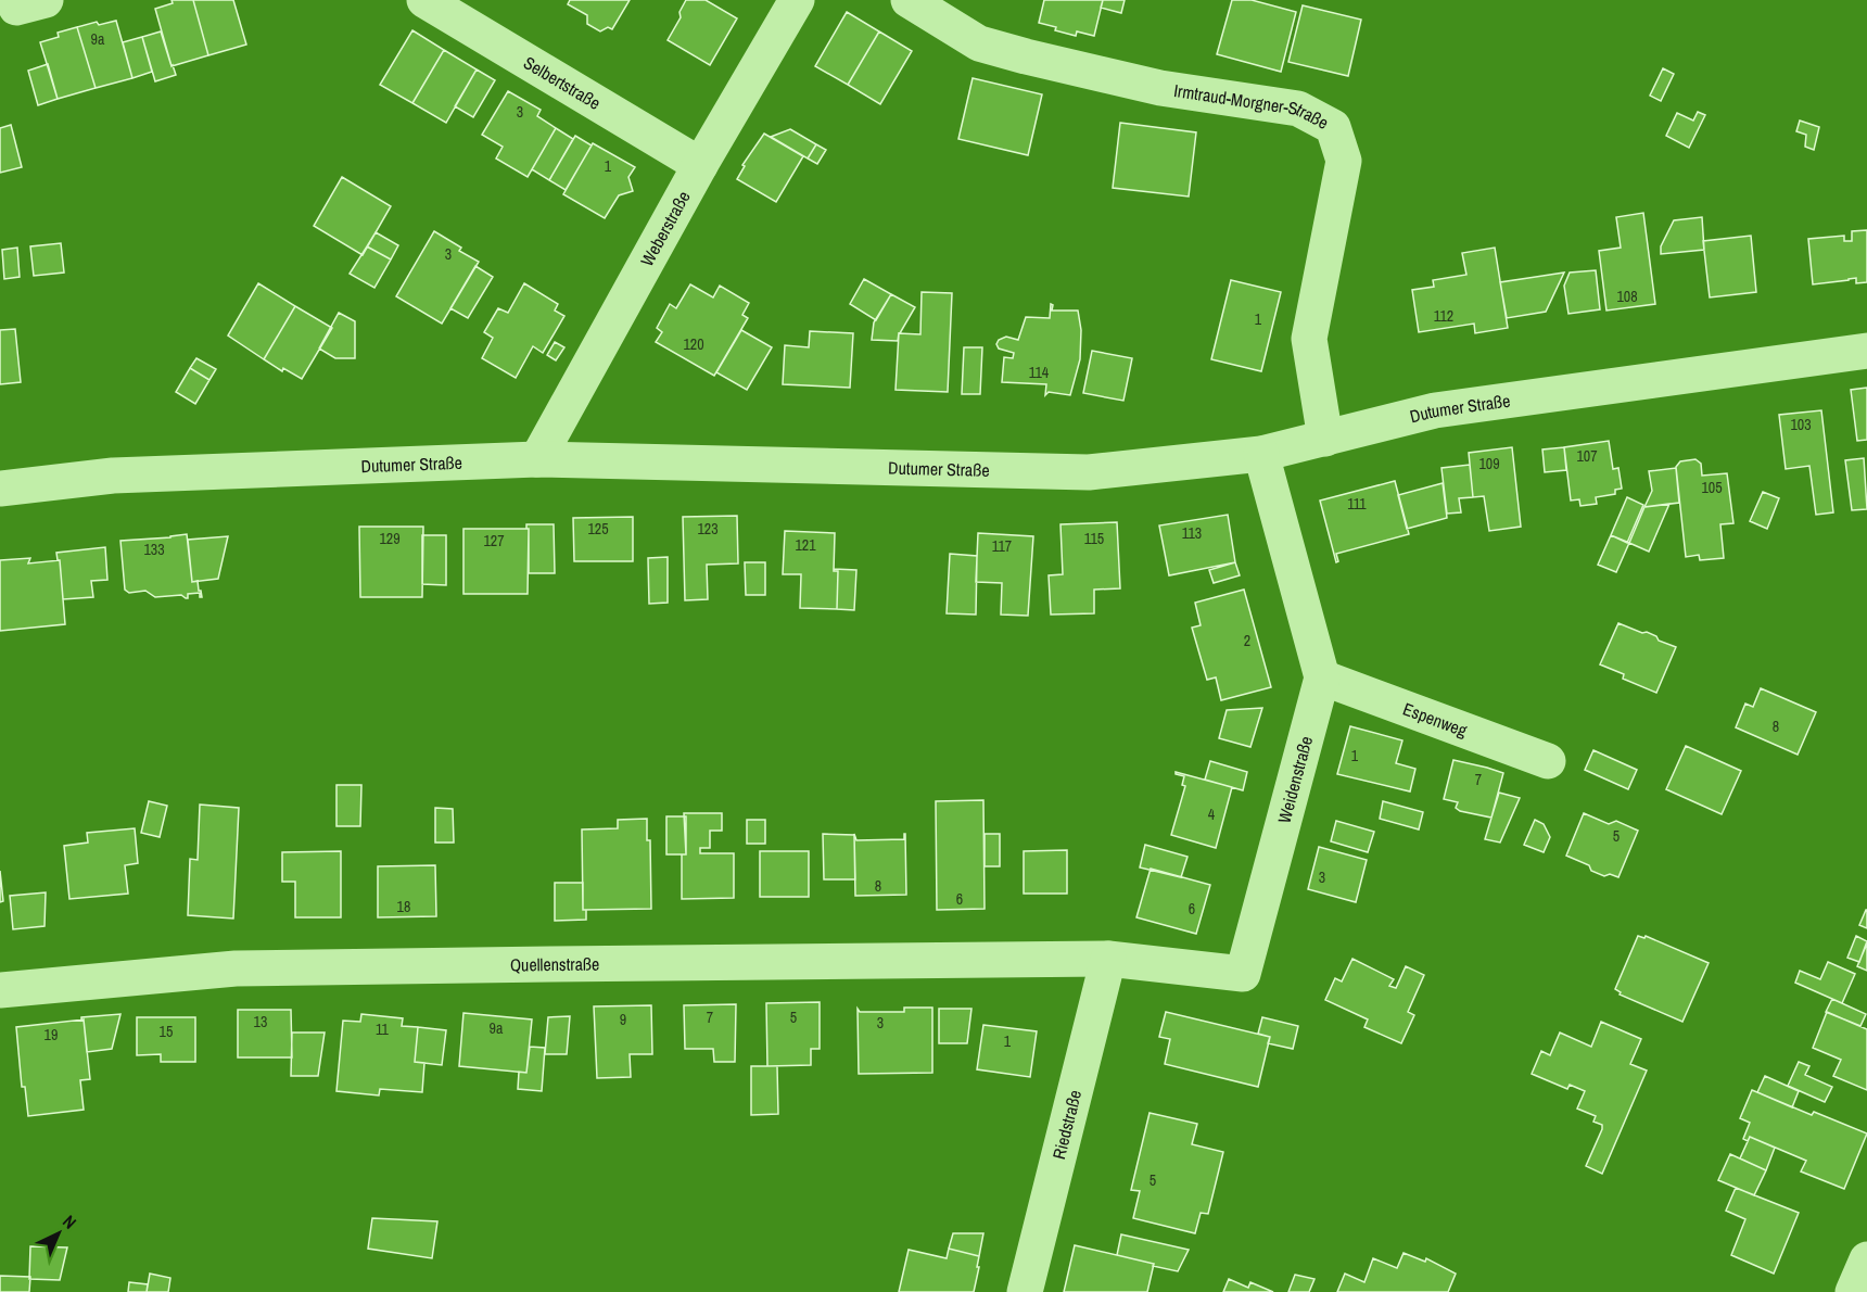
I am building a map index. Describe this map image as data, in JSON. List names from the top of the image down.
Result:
{
  "streets": {
    "street": [
      "Selbertstraße",
      "Irmtraud-Morgner-Straße",
      "Weberstraße",
      "Dutumer Straße",
      "Espenweg",
      "Weidenstraße",
      "Quellenstraße",
      "Riedstraße"
    ]
  },
  "crossings": [
    ["Selbertstraße", "Weberstraße"],
    ["Irmtraud-Morgner-Straße", "Dutumer Straße"],
    ["Weberstraße", "Dutumer Straße"],
    ["Espenweg", "Weidenstraße"],
    ["Weidenstraße", "Quellenstraße"],
    ["Weidenstraße", "Riedstraße"],
    ["Quellenstraße", "Riedstraße"]
  ],
  "house_numbers": [
    "9a",
    "3",
    "1",
    "3",
    "108",
    "112",
    "1",
    "120",
    "114",
    "103",
    "107",
    "109",
    "105",
    "111",
    "125",
    "123",
    "113",
    "129",
    "115",
    "127",
    "121",
    "117",
    "133",
    "2",
    "8",
    "1",
    "7",
    "4",
    "5",
    "3",
    "8",
    "6",
    "18",
    "6",
    "7",
    "5",
    "9",
    "13",
    "3",
    "9a",
    "11",
    "15",
    "19",
    "1",
    "5"
  ],
  "north": "top right"
}
